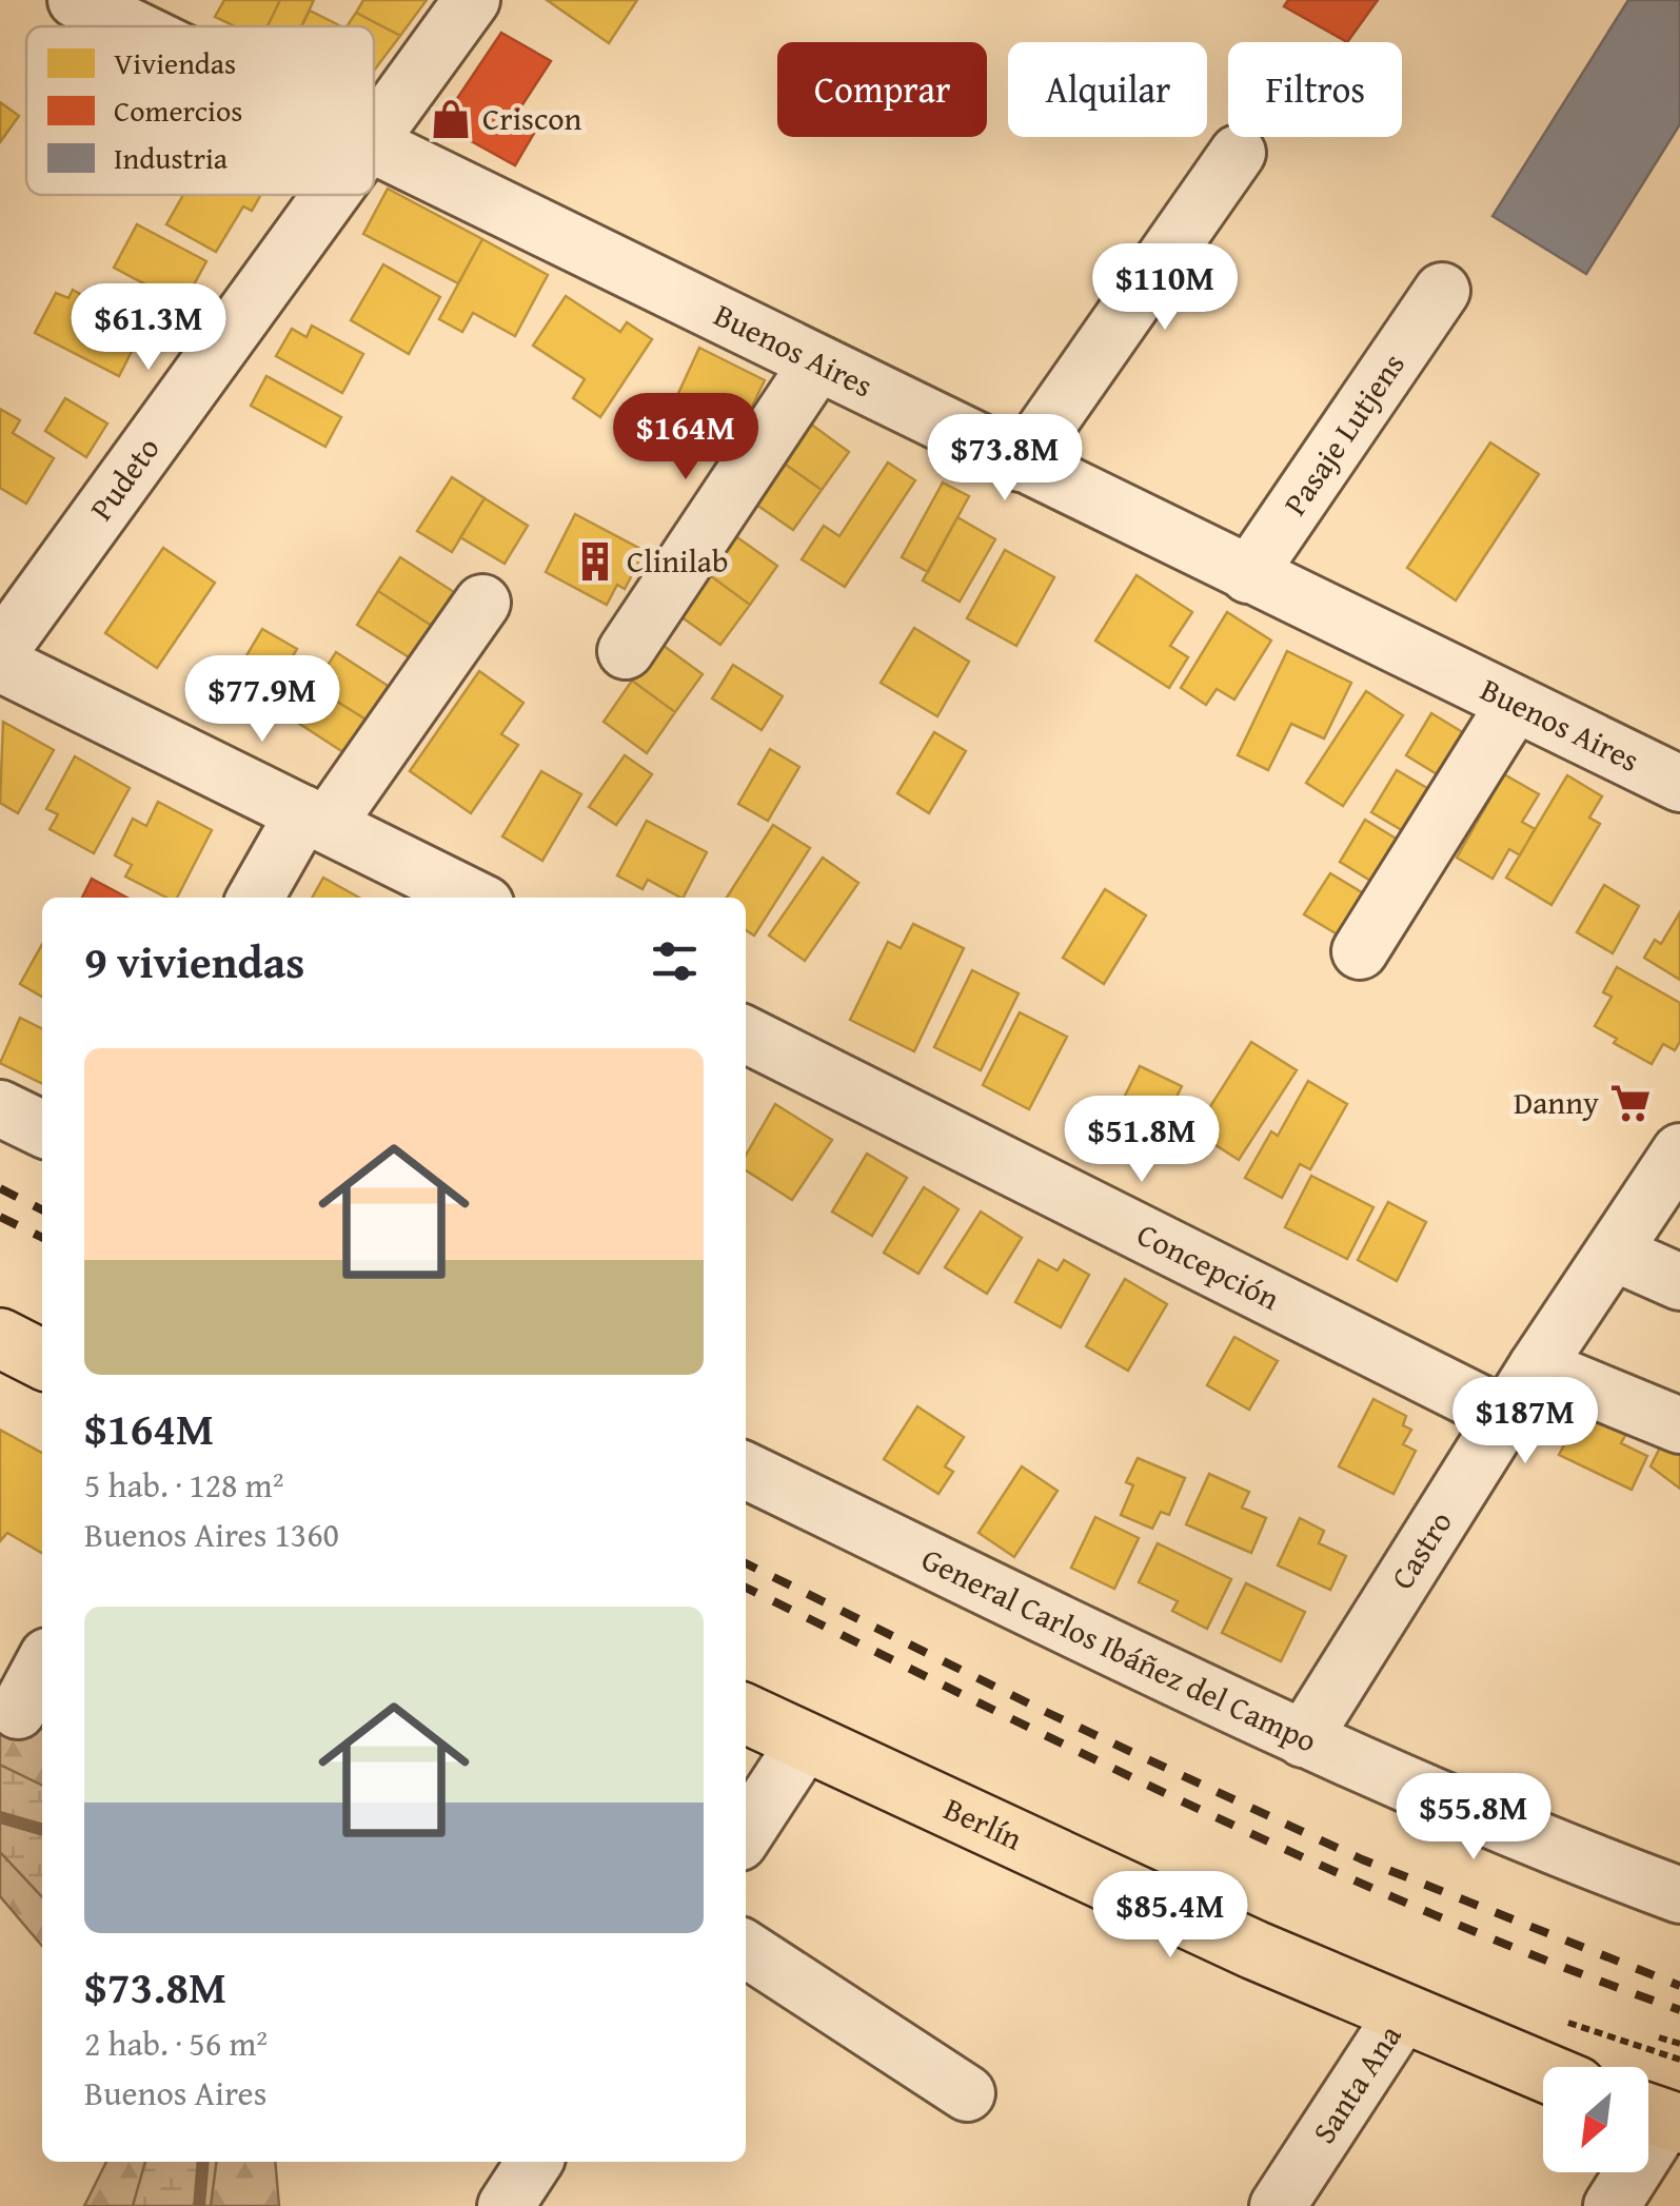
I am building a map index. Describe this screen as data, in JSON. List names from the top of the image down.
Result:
{
  "streets": {
    "main road": ["Berlín"],
    "street": [
      "Buenos Aires",
      "Pasaje Lutjens",
      "Pudeto",
      "Concepción",
      "Castro",
      "General Carlos Ibáñez del Campo",
      "Santa Ana"
    ]
  },
  "crossings": [
    ["Buenos Aires", "Pasaje Lutjens"],
    ["Concepción", "Castro"],
    ["Castro", "General Carlos Ibáñez del Campo"],
    ["Berlín", "Santa Ana"]
  ],
  "places": {
    "shop": ["Criscon"],
    "building": ["Clinilab"],
    "supermarket": ["Danny"]
  },
  "legend": ["Viviendas", "Comercios", "Industria"],
  "north": "bottom left",
  "page": {
    "chip": ["Comprar", "Alquilar", "Filtros"],
    "price": [
      "$110M",
      "$61.3M",
      "$164M",
      "$73.8M",
      "$77.9M",
      "$51.8M",
      "$187M",
      "$55.8M",
      "$85.4M"
    ],
    "heading": "9 viviendas",
    "list": [
      {
        "name": "$164M",
        "note": "5 hab. · 128 m² · Buenos Aires 1360"
      },
      {
        "name": "$73.8M",
        "note": "2 hab. · 56 m² · Buenos Aires"
      }
    ]
  }
}
